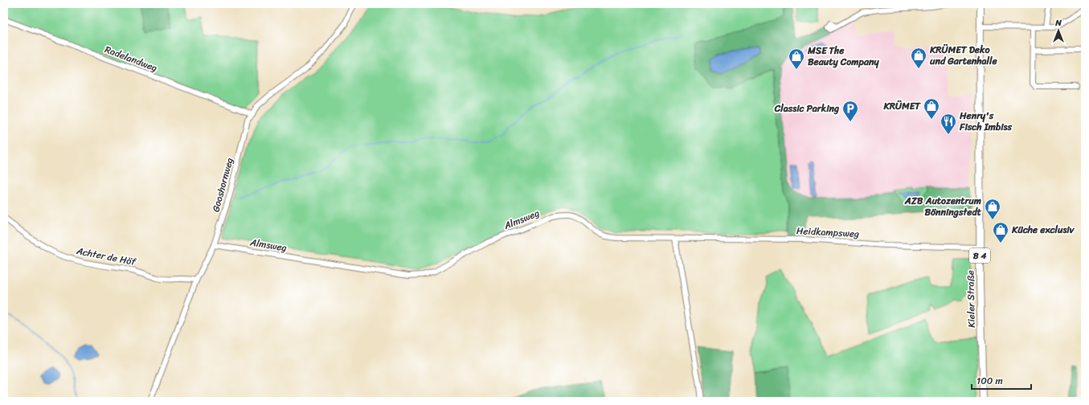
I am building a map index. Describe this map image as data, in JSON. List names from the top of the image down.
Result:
{
  "streets": {
    "main road": ["B 4", "Kieler Straße"],
    "street": [
      "Radelandweg",
      "Gooshornweg",
      "Almsweg",
      "Heidkampsweg",
      "Achter de Höf"
    ]
  },
  "crossings": [
    ["Radelandweg", "Gooshornweg"],
    ["Gooshornweg", "Almsweg"],
    ["Gooshornweg", "Achter de Höf"],
    ["Almsweg", "Heidkampsweg"],
    ["Heidkampsweg", "Kieler Straße"]
  ],
  "places": {
    "shop": [
      "KRÜMET Deko und Gartenhalle",
      "MSE The Beauty Company",
      "KRÜMET",
      "AZB Autozentrum Bönningstedt",
      "Küche exclusiv"
    ],
    "parking": ["Classic Parking"],
    "restaurant": ["Henry's Fisch Imbiss"]
  },
  "scale_bar": "100 m",
  "north": "top"
}
